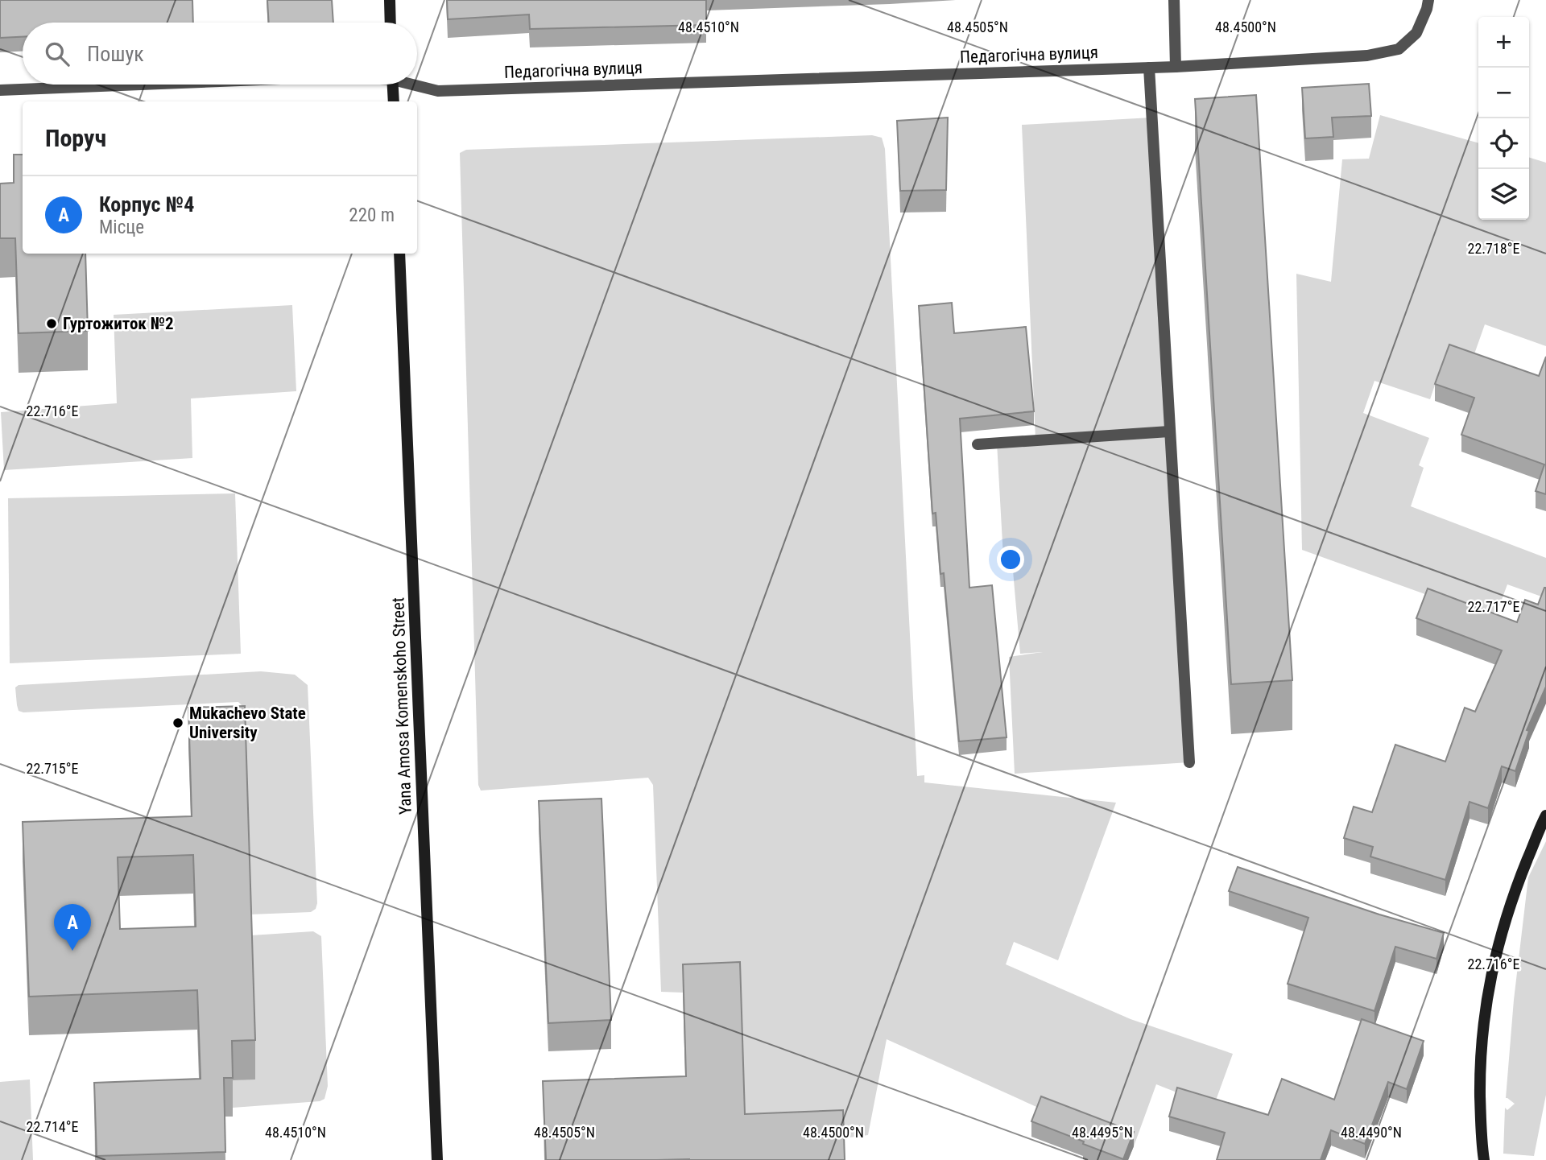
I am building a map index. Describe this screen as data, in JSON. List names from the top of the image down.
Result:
{
  "streets": {
    "street": ["Педагогічна вулиця", "Yana Amosa Komenskoho Street"]
  },
  "places": ["Гуртожиток №2", "Mukachevo State University"],
  "page": {
    "map_buttons": ["+", "−"],
    "search": "Пошук",
    "heading": "Поруч",
    "list": [
      {
        "mark": "A",
        "name": "Корпус №4",
        "note": "Місце",
        "value": "220 m"
      }
    ],
    "pins": "A"
  },
  "coordinates": [
    "48.4510°N",
    "48.4505°N",
    "48.4500°N",
    "22.718°E",
    "22.716°E",
    "22.717°E",
    "22.715°E",
    "22.714°E",
    "48.4495°N",
    "48.4490°N"
  ]
}
